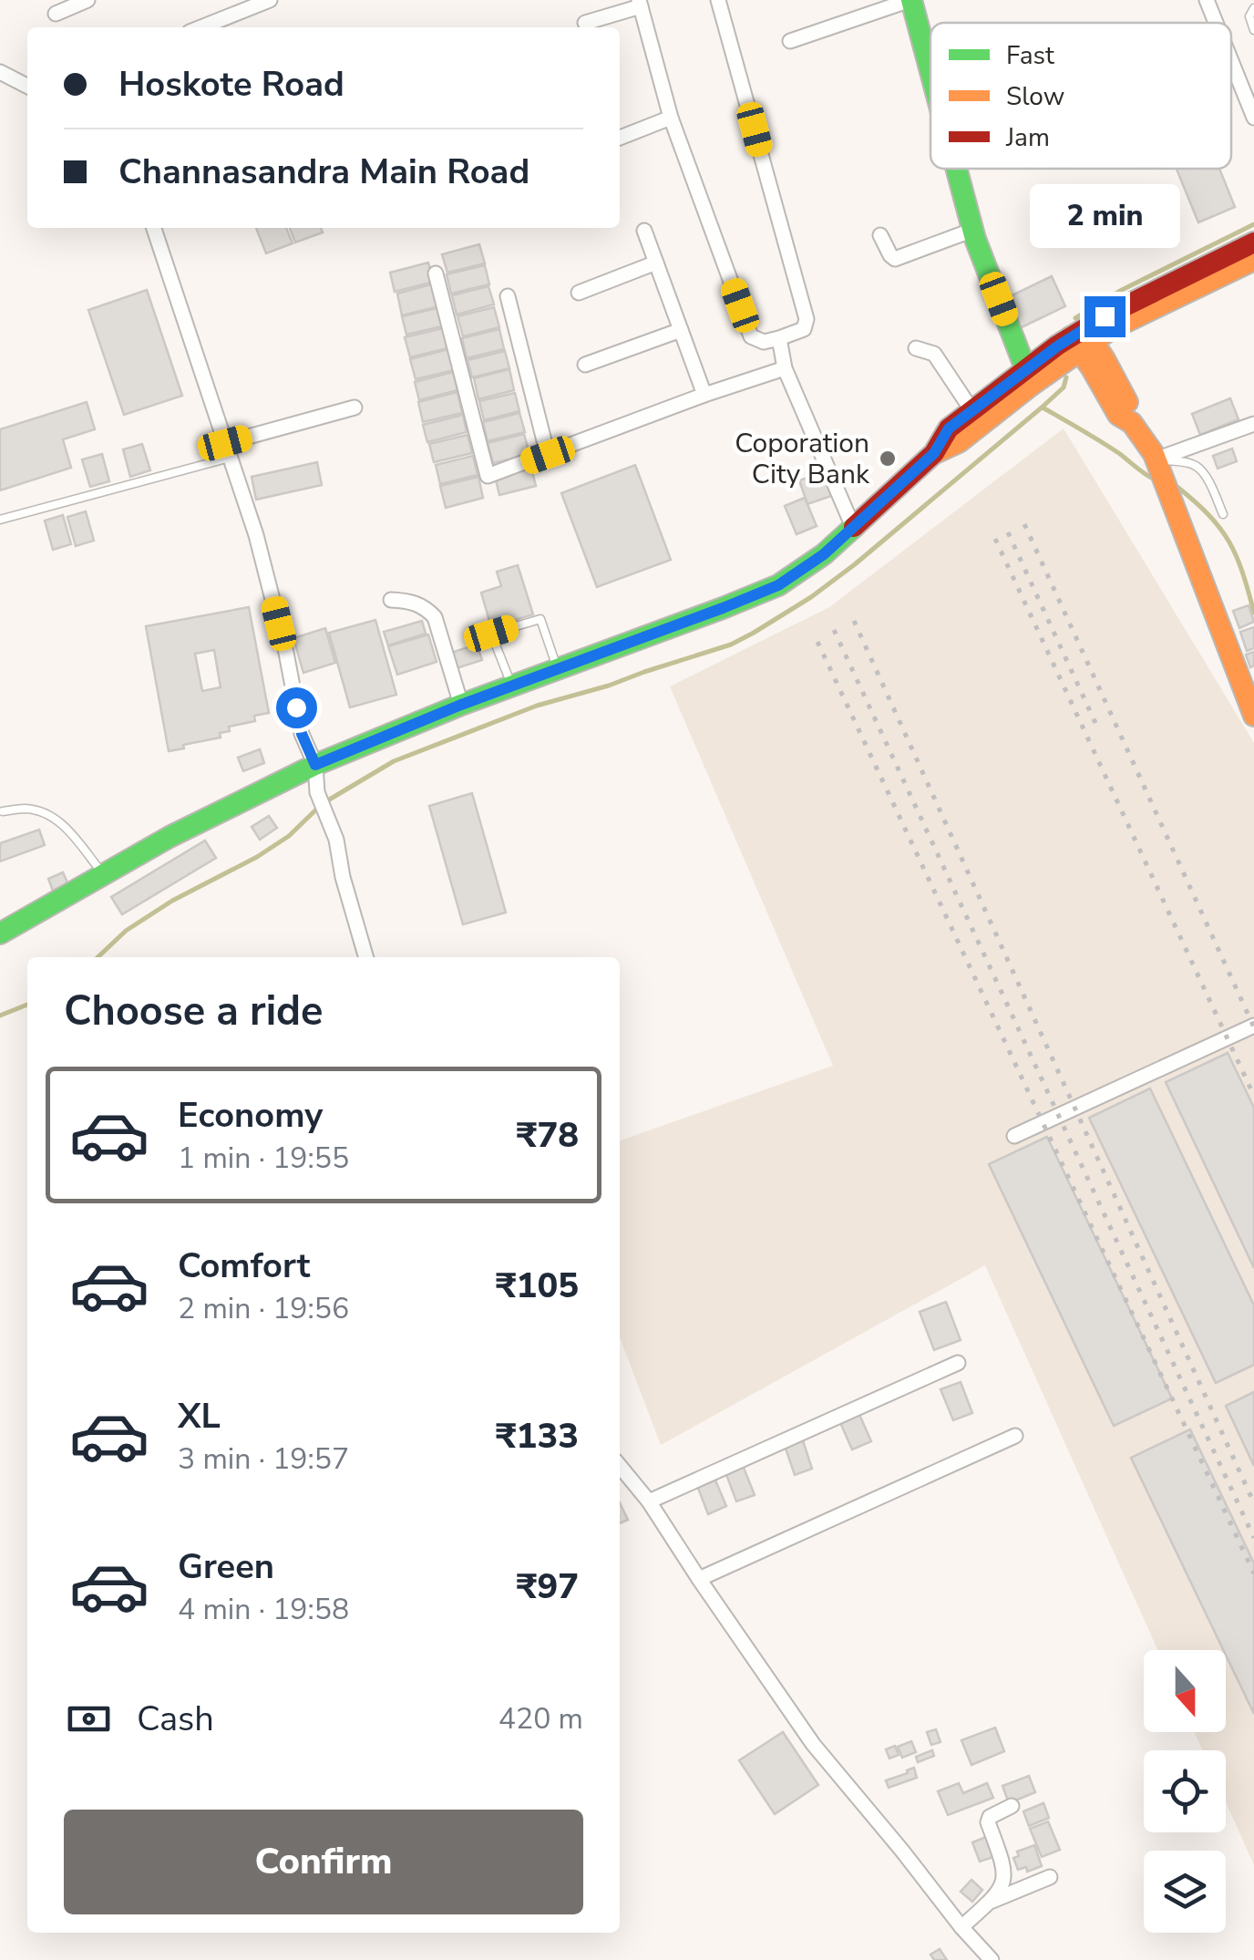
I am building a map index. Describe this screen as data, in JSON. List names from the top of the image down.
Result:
{
  "places": ["Coporation City Bank"],
  "legend": ["Fast", "Slow", "Jam"],
  "north": "bottom",
  "page": {
    "banner": ["Hoskote Road", "Channasandra Main Road"],
    "bubble": "2 min",
    "heading": "Choose a ride",
    "list": [
      {
        "name": "Economy",
        "note": "1 min · 19:55",
        "value": "₹78"
      },
      {
        "name": "Comfort",
        "note": "2 min · 19:56",
        "value": "₹105"
      },
      {
        "name": "XL",
        "note": "3 min · 19:57",
        "value": "₹133"
      },
      {
        "name": "Green",
        "note": "4 min · 19:58",
        "value": "₹97"
      }
    ],
    "pay": ["Cash", "420 m"],
    "buttons": "Confirm"
  }
}
